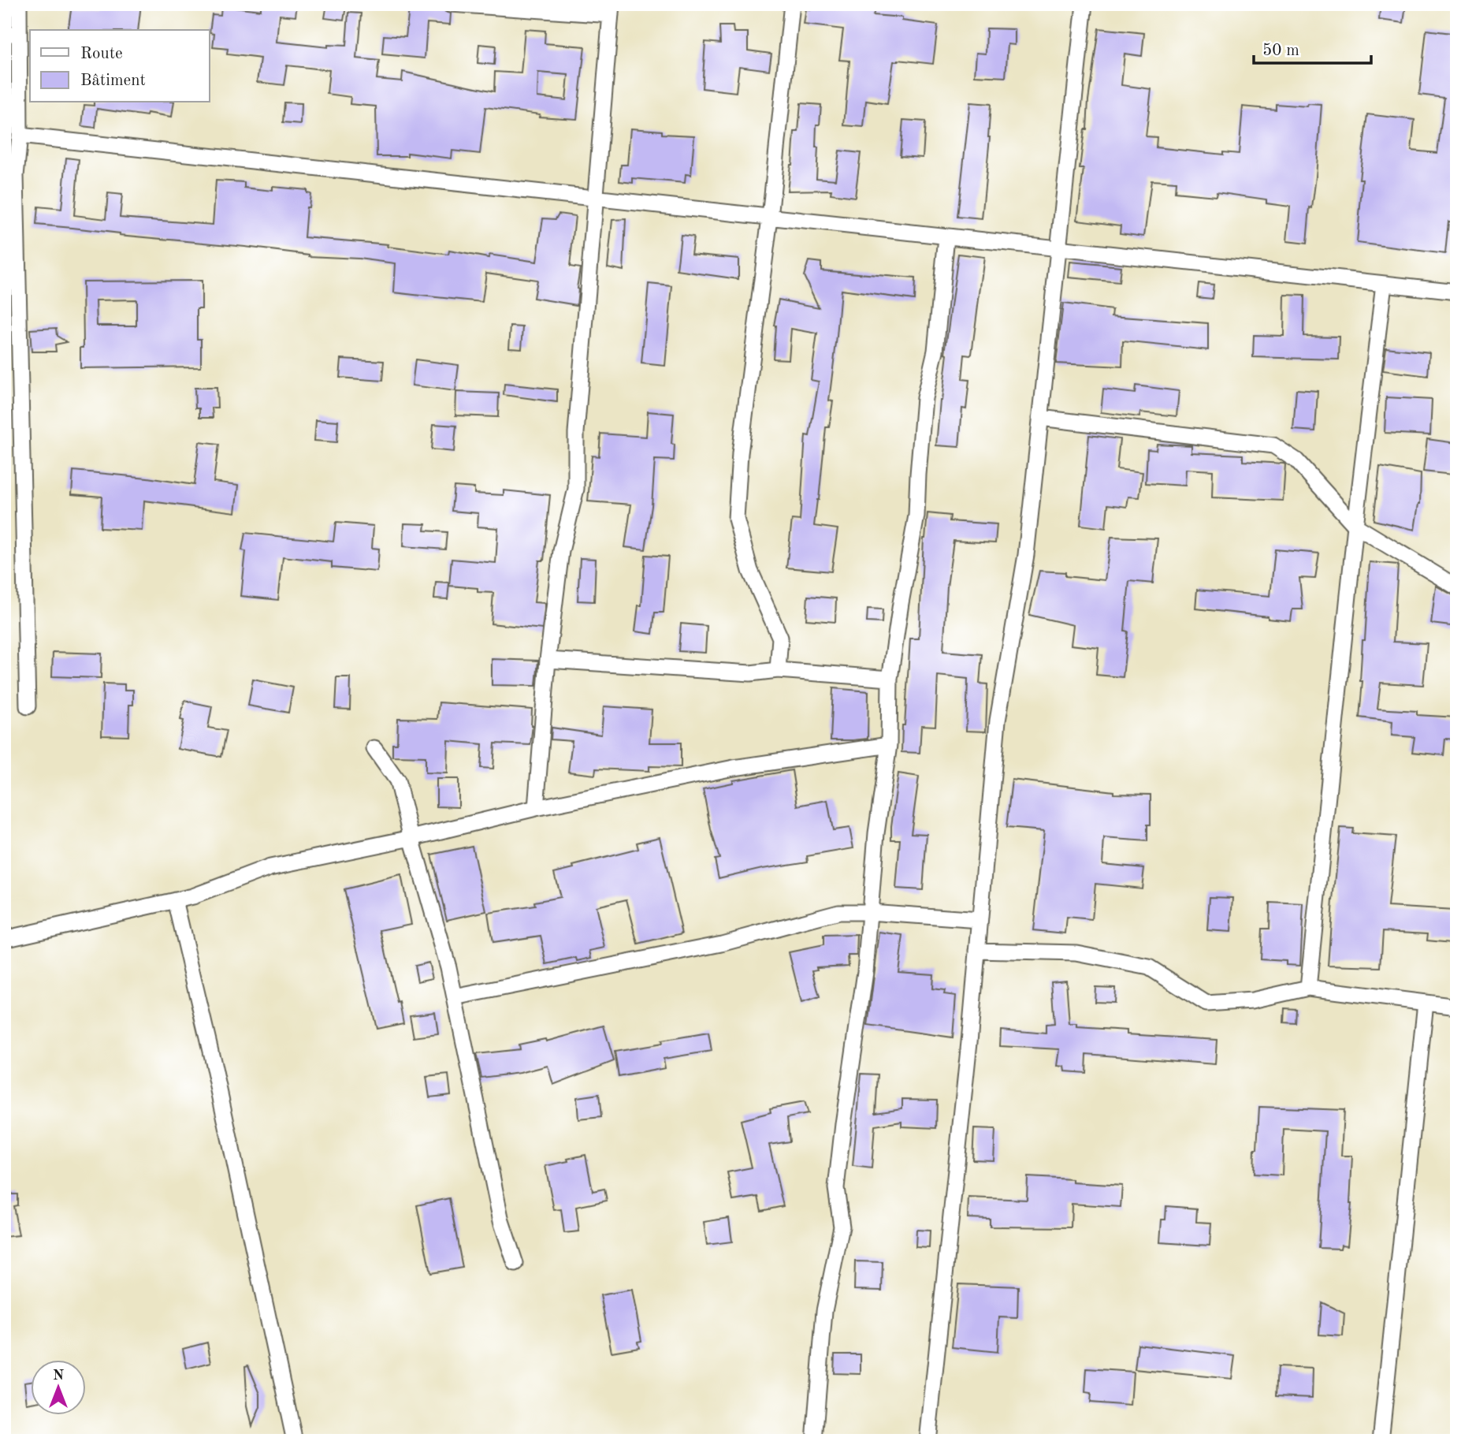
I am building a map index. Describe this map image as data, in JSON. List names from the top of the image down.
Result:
{
  "legend": ["Route", "Bâtiment"],
  "scale_bar": "50 m",
  "north": "top"
}
